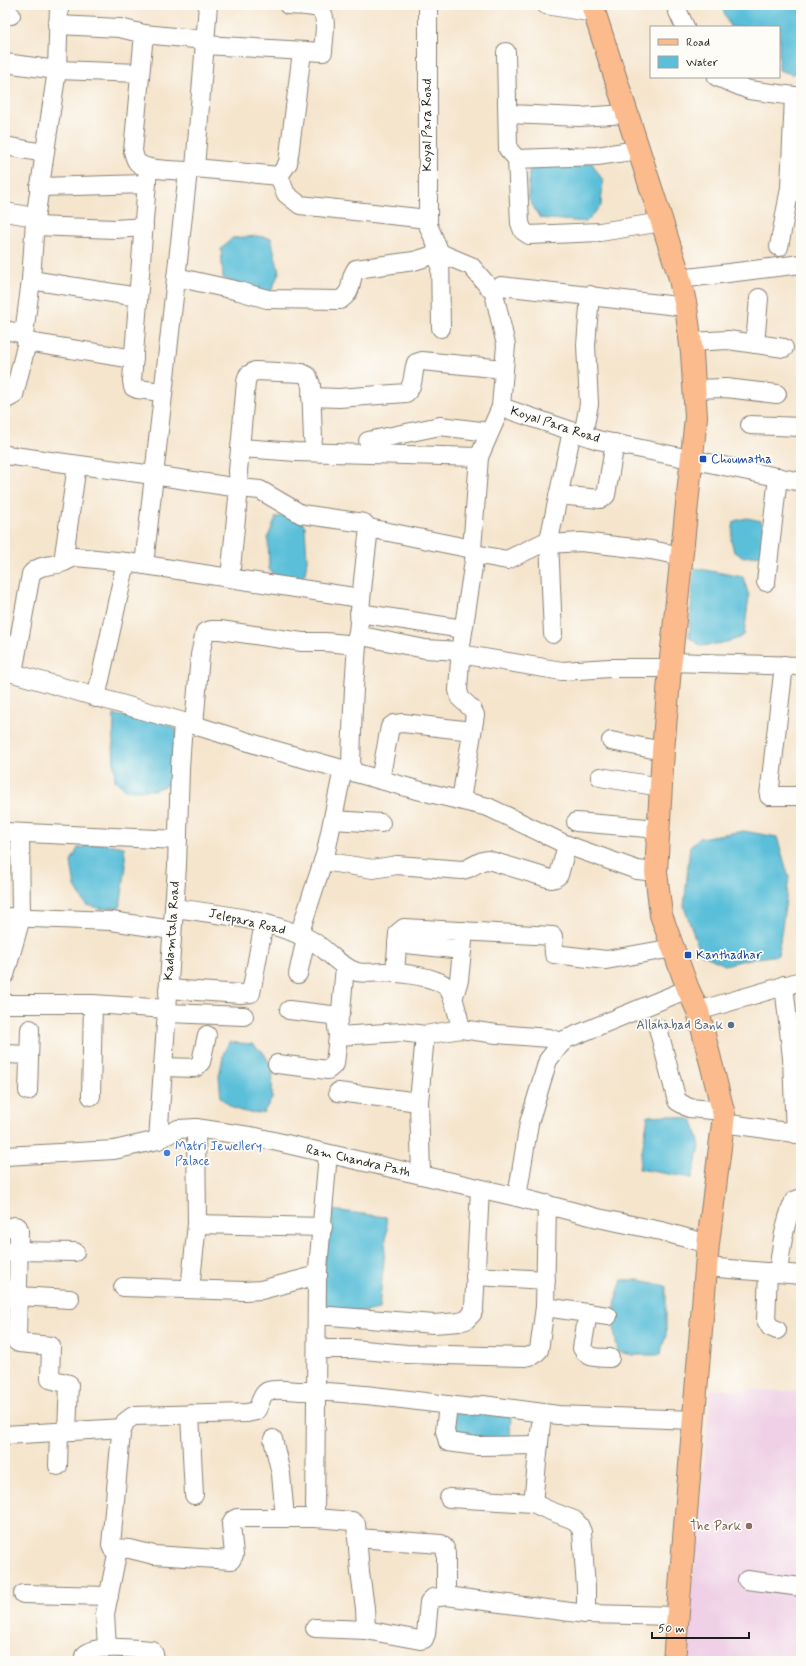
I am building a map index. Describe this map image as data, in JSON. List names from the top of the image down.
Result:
{
  "streets": {
    "street": [
      "Koyal Para Road",
      "Jelepara Road",
      "Kadamtala Road",
      "Ram Chandra Path"
    ]
  },
  "crossings": [
    ["Jelepara Road", "Kadamtala Road"],
    ["Kadamtala Road", "Ram Chandra Path"]
  ],
  "places": {
    "transit": ["Choumatha", "Kanthadhar"],
    "other": ["Allahabad Bank", "Matri Jewellery Palace", "The Park"]
  },
  "legend": ["Road", "Water"],
  "scale_bar": "50 m"
}
